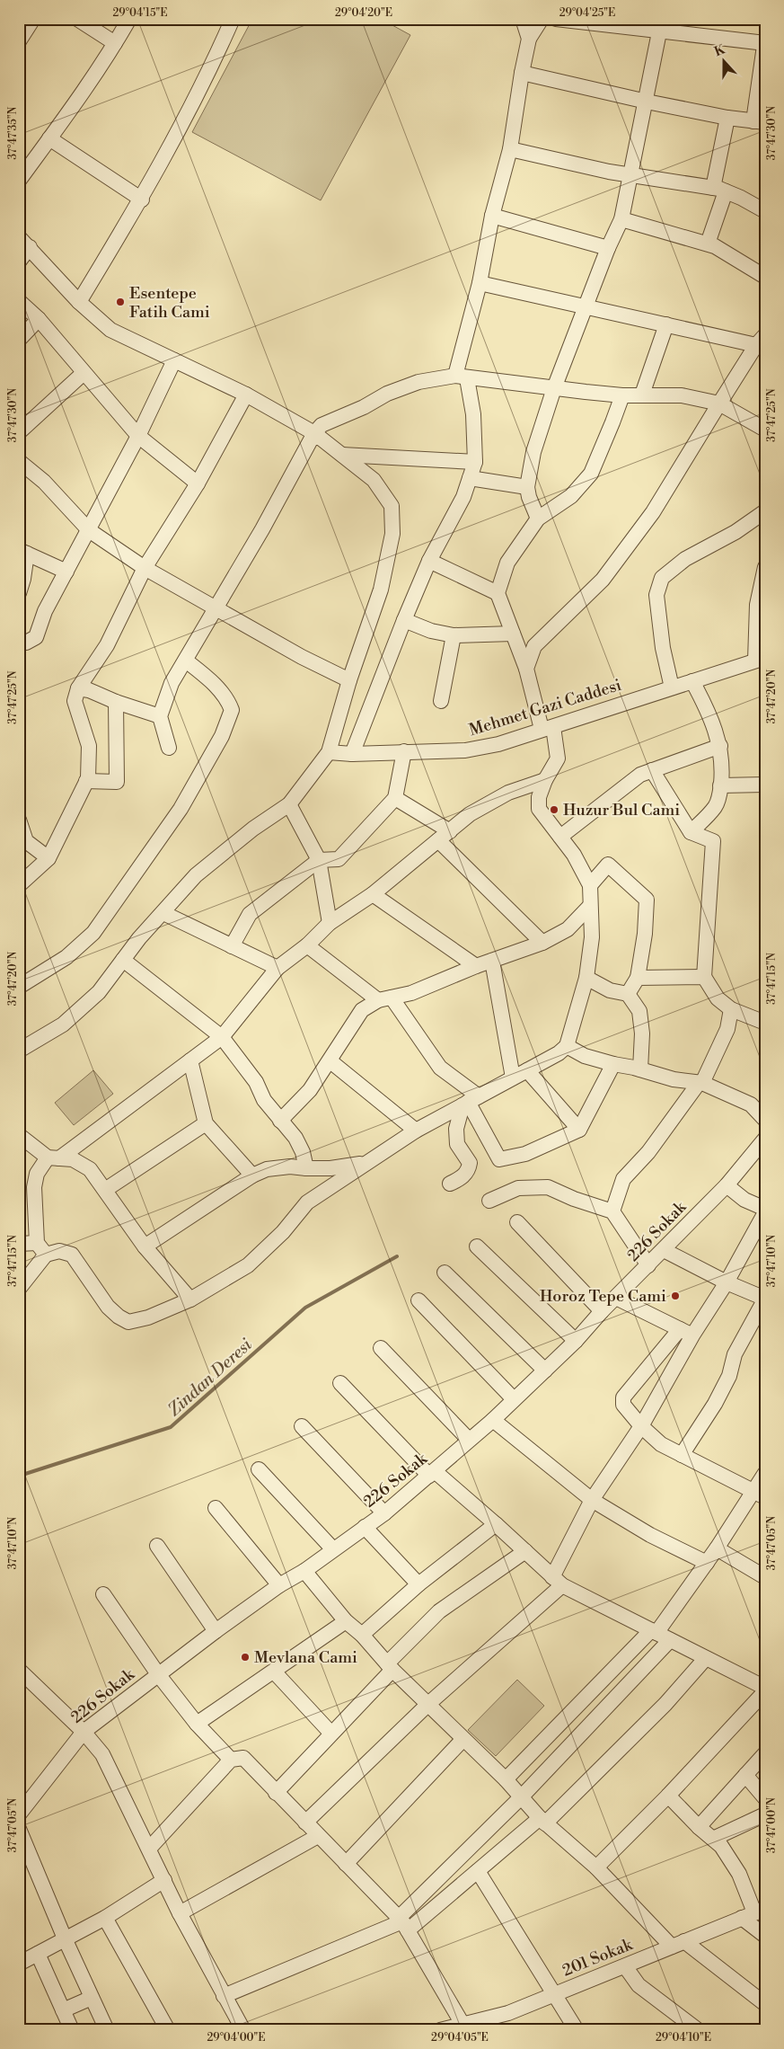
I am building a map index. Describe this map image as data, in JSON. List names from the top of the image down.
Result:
{
  "streets": {
    "street": ["Mehmet Gazi Caddesi", "226 Sokak", "201 Sokak"]
  },
  "water": ["Zindan Deresi"],
  "places": [
    "Esentepe Fatih Cami",
    "Huzur Bul Cami",
    "Horoz Tepe Cami",
    "Mevlana Cami"
  ],
  "north": "top",
  "coordinates": [
    "29°04'15\"E",
    "29°04'20\"E",
    "29°04'25\"E",
    "37°47'30\"N",
    "37°47'35\"N",
    "37°47'25\"N",
    "37°47'20\"N",
    "37°47'15\"N",
    "37°47'10\"N",
    "37°47'05\"N",
    "37°47'00\"N",
    "29°04'00\"E",
    "29°04'05\"E",
    "29°04'10\"E"
  ]
}
